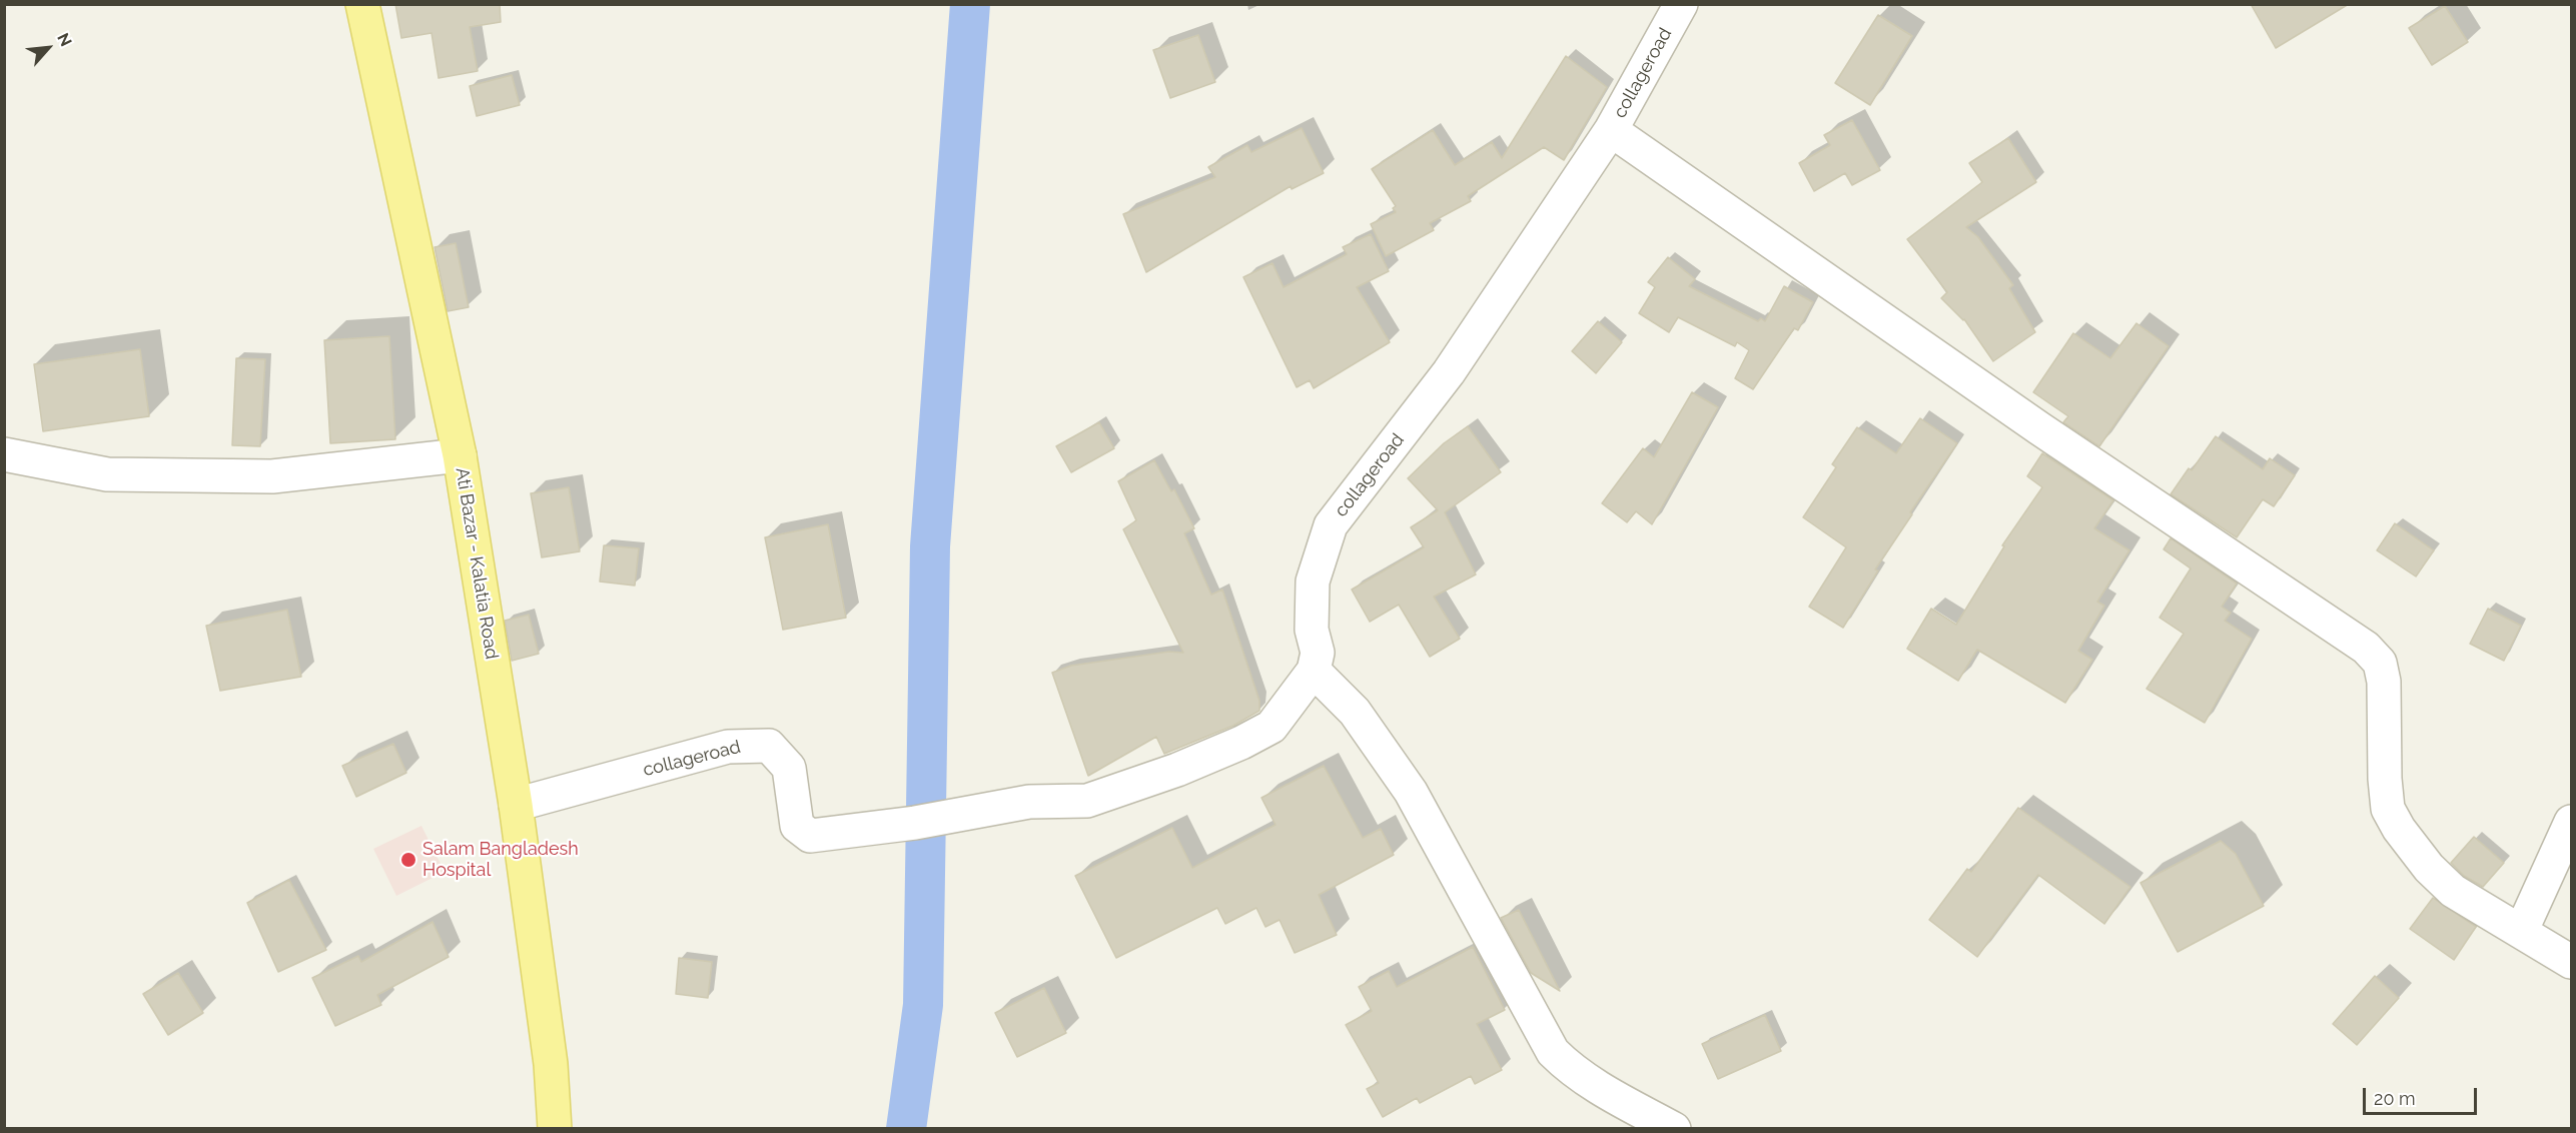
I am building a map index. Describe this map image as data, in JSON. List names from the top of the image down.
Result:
{
  "streets": {
    "main road": ["Ati Bazar - Kalatia Road"],
    "street": ["collageroad"]
  },
  "crossings": [
    ["collageroad", "Ati Bazar - Kalatia Road"]
  ],
  "places": ["Salam Bangladesh Hospital"],
  "scale_bar": "20 m",
  "north": "top right"
}
